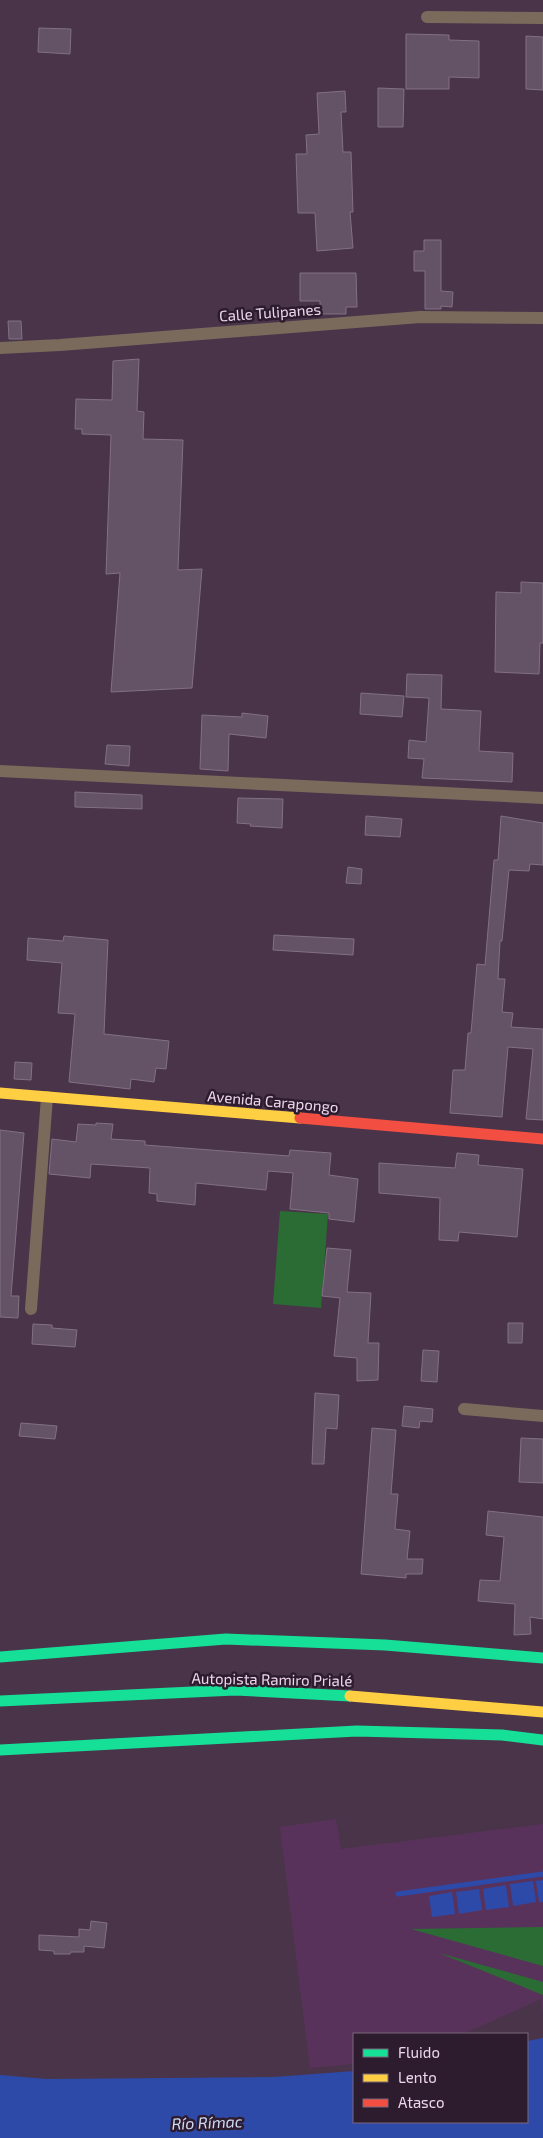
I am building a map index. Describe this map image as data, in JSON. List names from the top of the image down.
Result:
{
  "streets": {
    "main road": ["Avenida Carapongo", "Autopista Ramiro Prialé"],
    "street": ["Calle Tulipanes"]
  },
  "water": ["Río Rímac"],
  "legend": ["Fluido", "Lento", "Atasco"]
}
